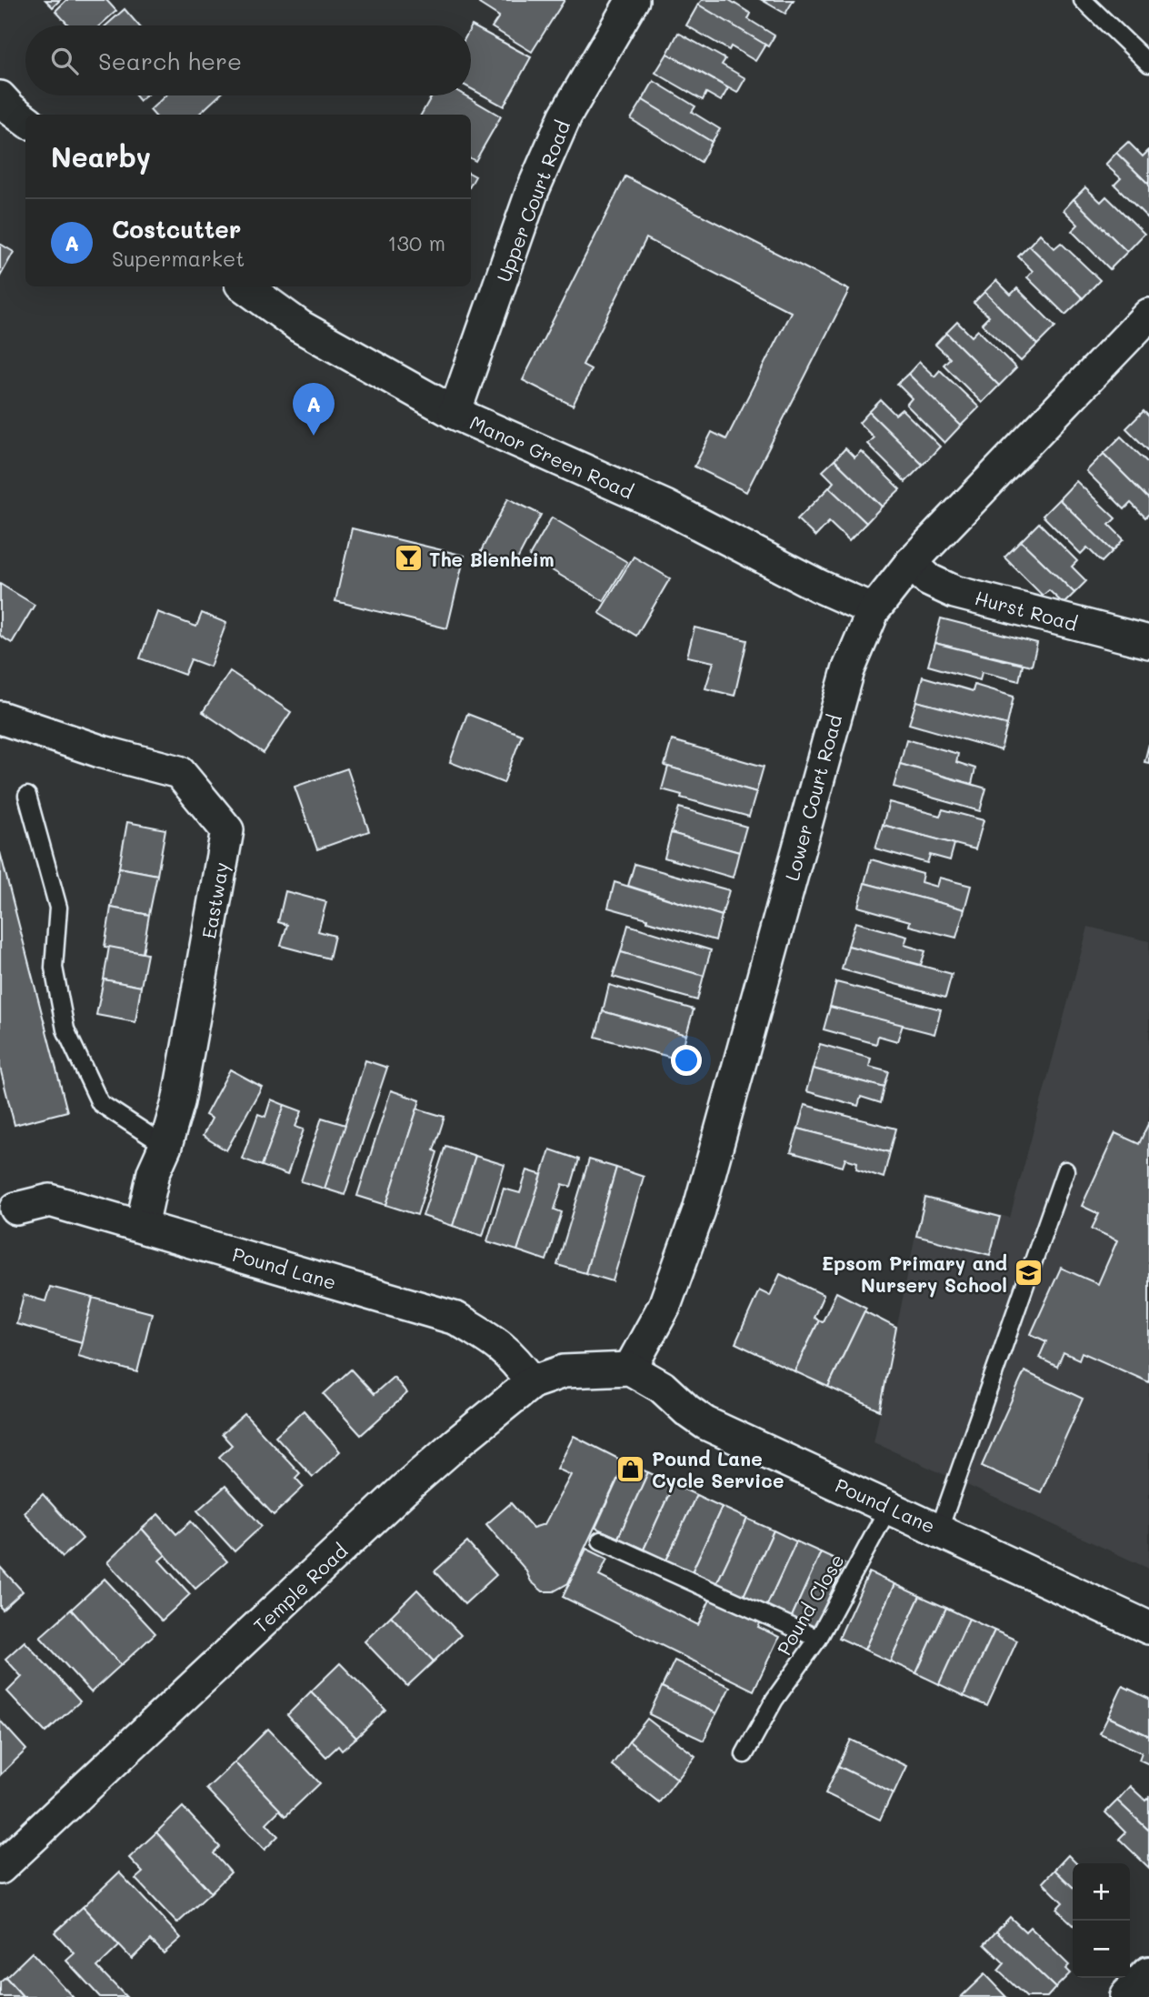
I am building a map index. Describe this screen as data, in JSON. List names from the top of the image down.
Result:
{
  "streets": {
    "street": [
      "Upper Court Road",
      "Manor Green Road",
      "Hurst Road",
      "Lower Court Road",
      "Eastway",
      "Pound Lane",
      "Temple Road"
    ],
    "lane": ["Pound Close"]
  },
  "crossings": [
    ["Upper Court Road", "Manor Green Road"],
    ["Manor Green Road", "Lower Court Road"],
    ["Hurst Road", "Lower Court Road"],
    ["Lower Court Road", "Pound Lane"],
    ["Lower Court Road", "Temple Road"],
    ["Eastway", "Pound Lane"],
    ["Pound Lane", "Temple Road"],
    ["Pound Lane", "Pound Close"]
  ],
  "places": {
    "bar": ["The Blenheim"],
    "school or university": ["Epsom Primary and Nursery School"],
    "shop": ["Pound Lane Cycle Service"]
  },
  "page": {
    "search": "Search here",
    "heading": "Nearby",
    "list": [
      {
        "mark": "A",
        "name": "Costcutter",
        "note": "Supermarket",
        "value": "130 m"
      }
    ],
    "pins": "A",
    "map_buttons": ["+", "−"]
  }
}
